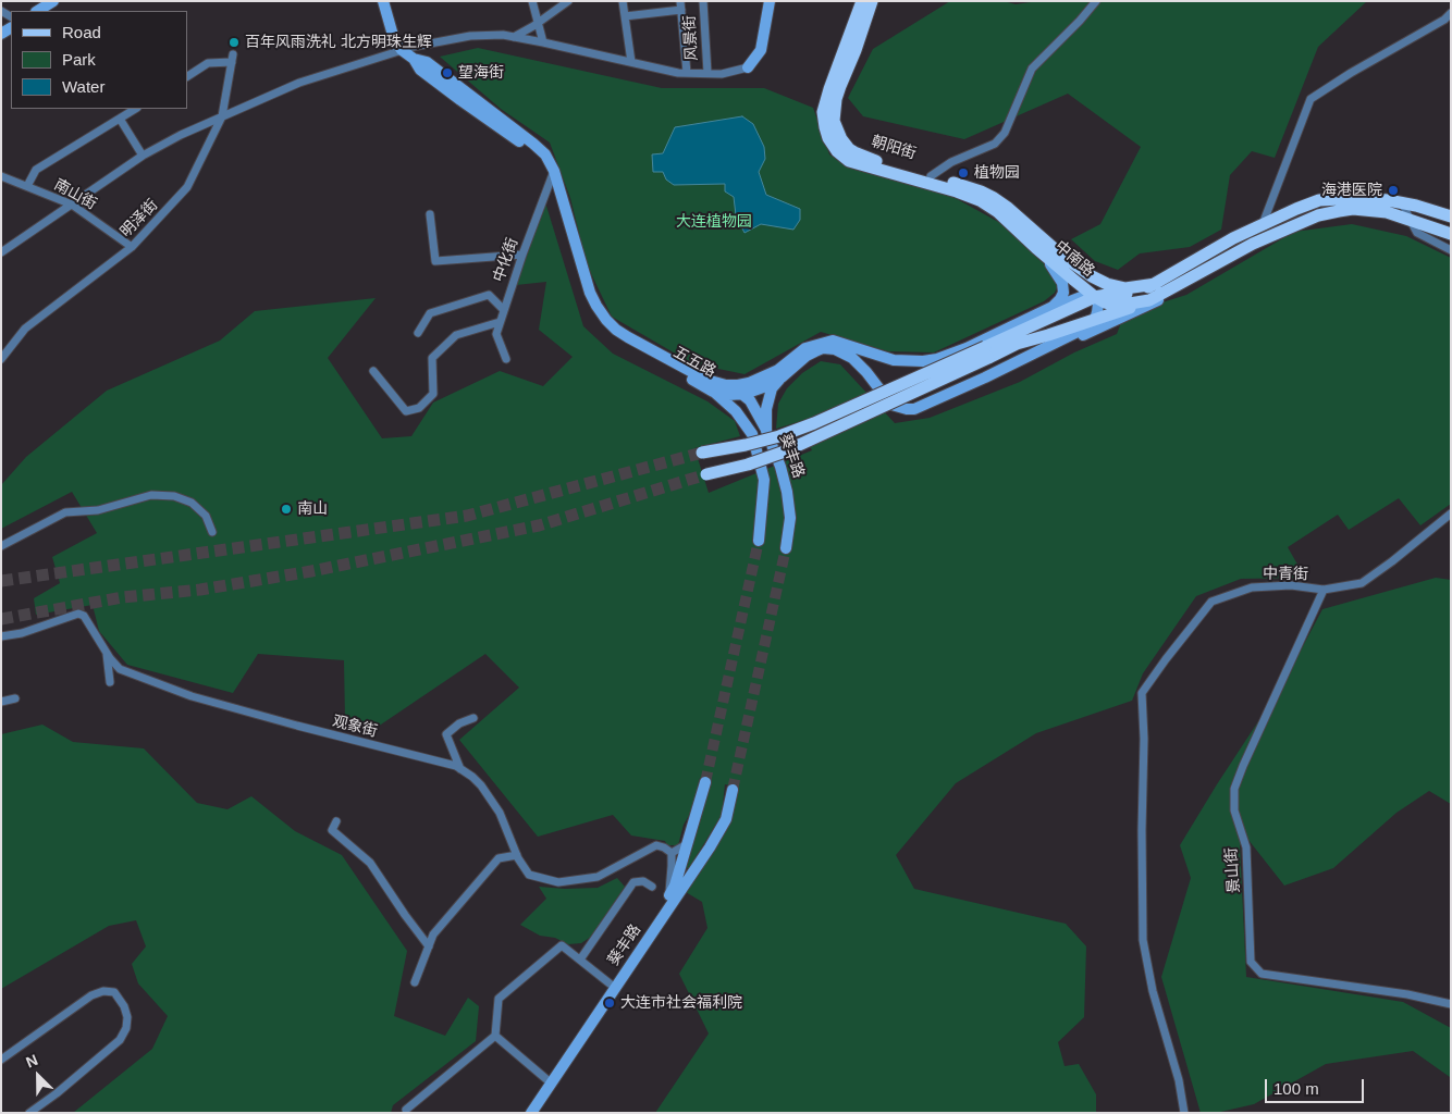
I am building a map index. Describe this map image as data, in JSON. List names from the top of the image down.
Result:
{
  "streets": {
    "main road": [
      "朝阳街",
      "中南路",
      "五五路",
      "葵丰路"
    ],
    "street": [
      "风景街",
      "南山街",
      "明泽街",
      "中化街",
      "中青街",
      "观象街",
      "景山街"
    ]
  },
  "crossings": [
    ["南山街", "明泽街"],
    ["中南路", "五五路"],
    ["中化街", "五五路"],
    ["五五路", "葵丰路"],
    ["中青街", "景山街"]
  ],
  "parks": ["大连植物园"],
  "places": [
    "百年风雨洗礼 北方明珠生辉",
    "望海街",
    "植物园",
    "海港医院",
    "南山",
    "大连市社会福利院"
  ],
  "legend": ["Road", "Park", "Water"],
  "scale_bar": "100 m",
  "north": "top left"
}
